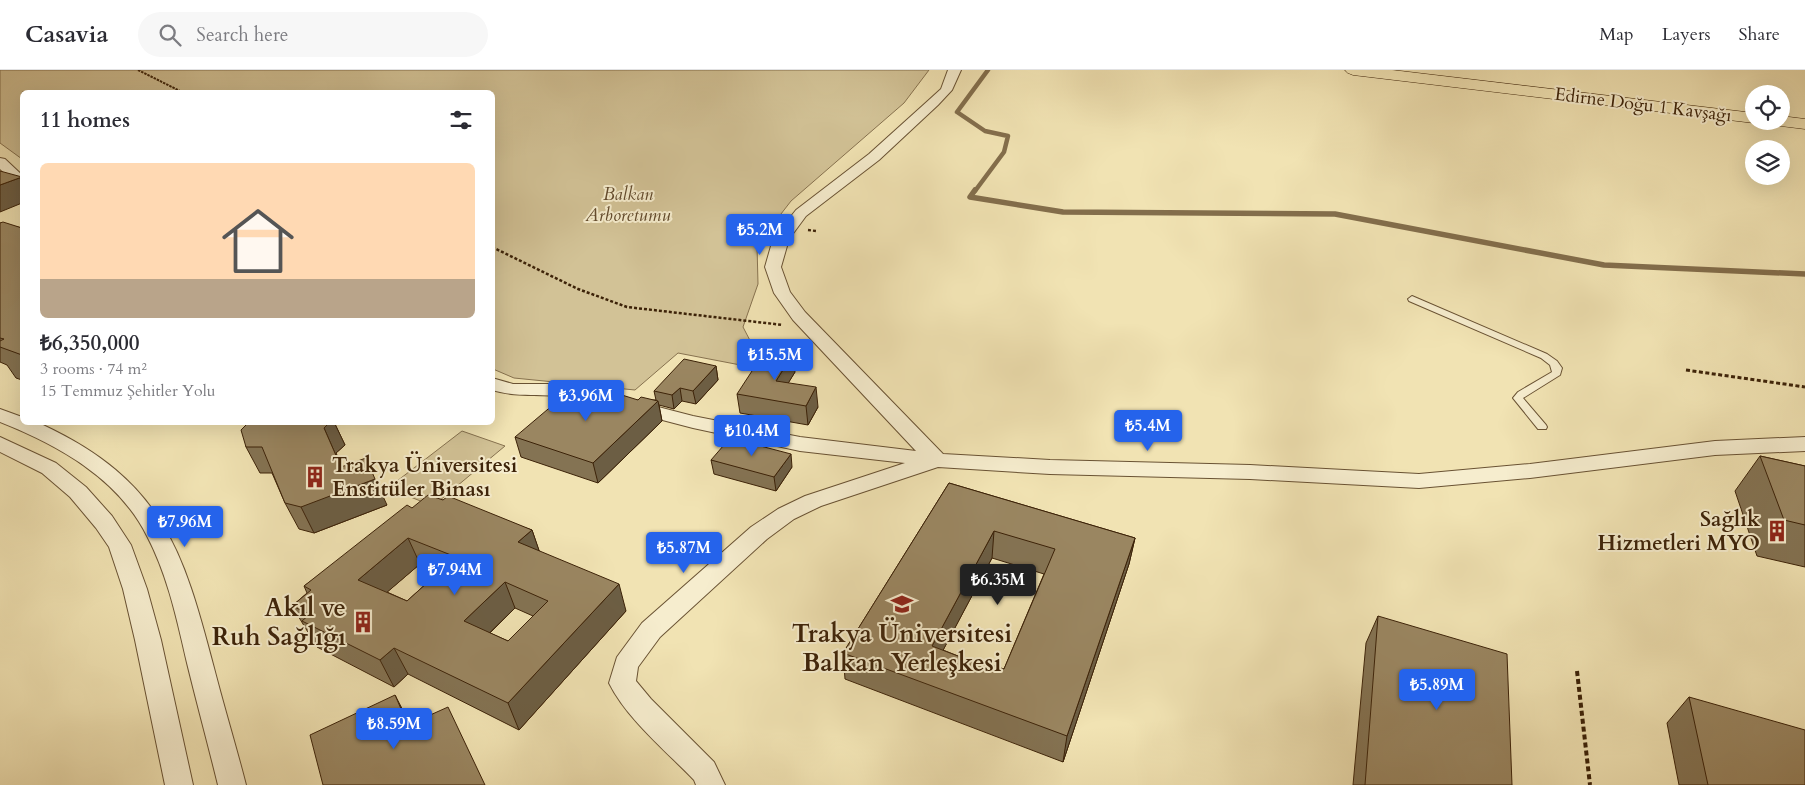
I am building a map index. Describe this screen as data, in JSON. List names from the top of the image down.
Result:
{
  "streets": {
    "highway": ["Edirne Doğu 1 Kavşağı"]
  },
  "parks": ["Balkan Arboretumu"],
  "places": {
    "building": ["Trakya Üniversitesi Enstitüler Binası", "Sağlık Hizmetleri MYO", "Akıl ve Ruh Sağlığı"],
    "school or university": ["Trakya Üniversitesi Balkan Yerleşkesi"]
  },
  "page": {
    "header": "Casavia",
    "search": "Search here",
    "nav": ["Map", "Layers", "Share"],
    "heading": "11 homes",
    "list": [
      {
        "name": "₺6,350,000",
        "note": "3 rooms · 74 m² · 15 Temmuz Şehitler Yolu"
      }
    ],
    "price": [
      "₺5.2M",
      "₺15.5M",
      "₺3.96M",
      "₺5.4M",
      "₺10.4M",
      "₺7.96M",
      "₺5.87M",
      "₺7.94M",
      "₺6.35M",
      "₺5.89M",
      "₺8.59M"
    ]
  }
}
